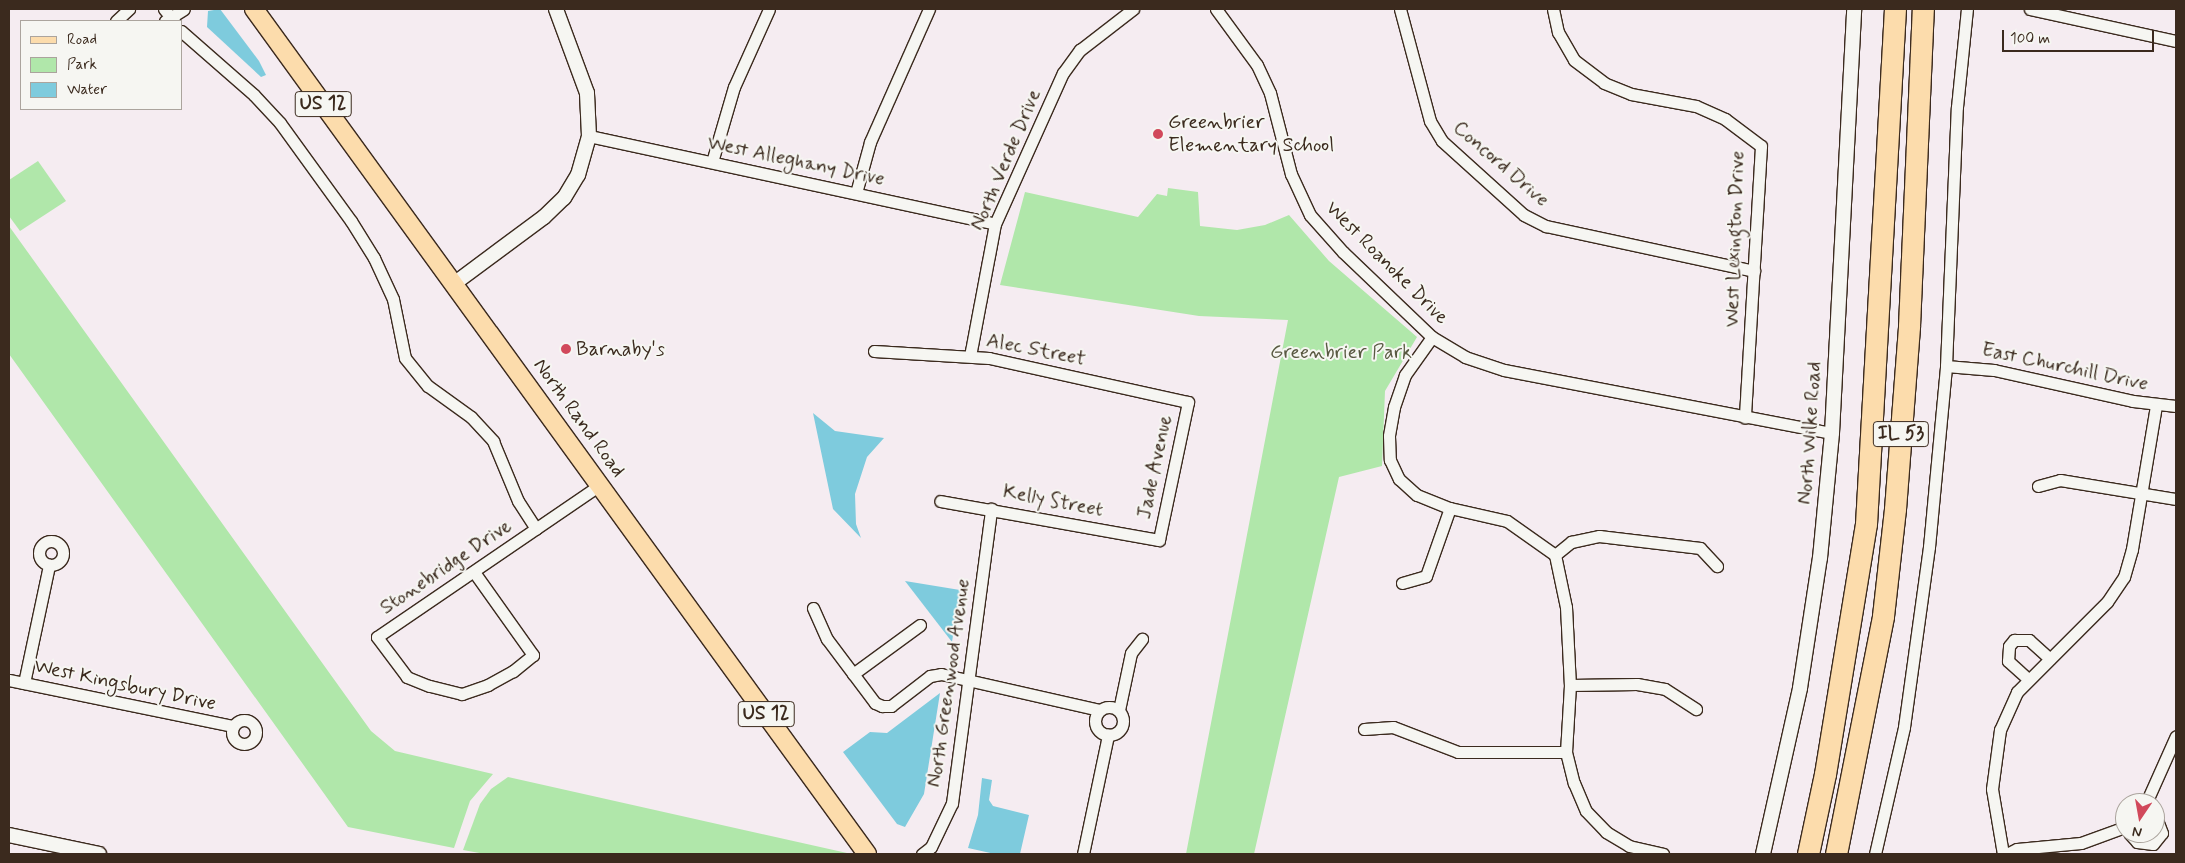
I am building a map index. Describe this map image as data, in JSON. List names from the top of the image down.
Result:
{
  "streets": {
    "highway": ["IL 53"],
    "main road": ["US 12", "North Rand Road"],
    "street": [
      "North Verde Drive",
      "West Alleghany Drive",
      "Concord Drive",
      "West Lexington Drive",
      "West Roanoke Drive",
      "Alec Street",
      "East Churchill Drive",
      "North Wilke Road",
      "Jade Avenue",
      "Kelly Street",
      "Stonebridge Drive",
      "North Greenwood Avenue",
      "West Kingsbury Drive"
    ]
  },
  "crossings": [
    ["North Verde Drive", "West Alleghany Drive"],
    ["North Verde Drive", "Alec Street"],
    ["Concord Drive", "West Lexington Drive"],
    ["West Lexington Drive", "West Roanoke Drive"],
    ["West Roanoke Drive", "North Wilke Road"],
    ["Alec Street", "Jade Avenue"],
    ["North Rand Road", "Stonebridge Drive"],
    ["Jade Avenue", "Kelly Street"],
    ["Kelly Street", "North Greenwood Avenue"]
  ],
  "parks": ["Greenbrier Park"],
  "places": ["Greenbrier Elementary School", "Barnaby's"],
  "legend": ["Road", "Park", "Water"],
  "scale_bar": "100 m",
  "north": "bottom"
}
